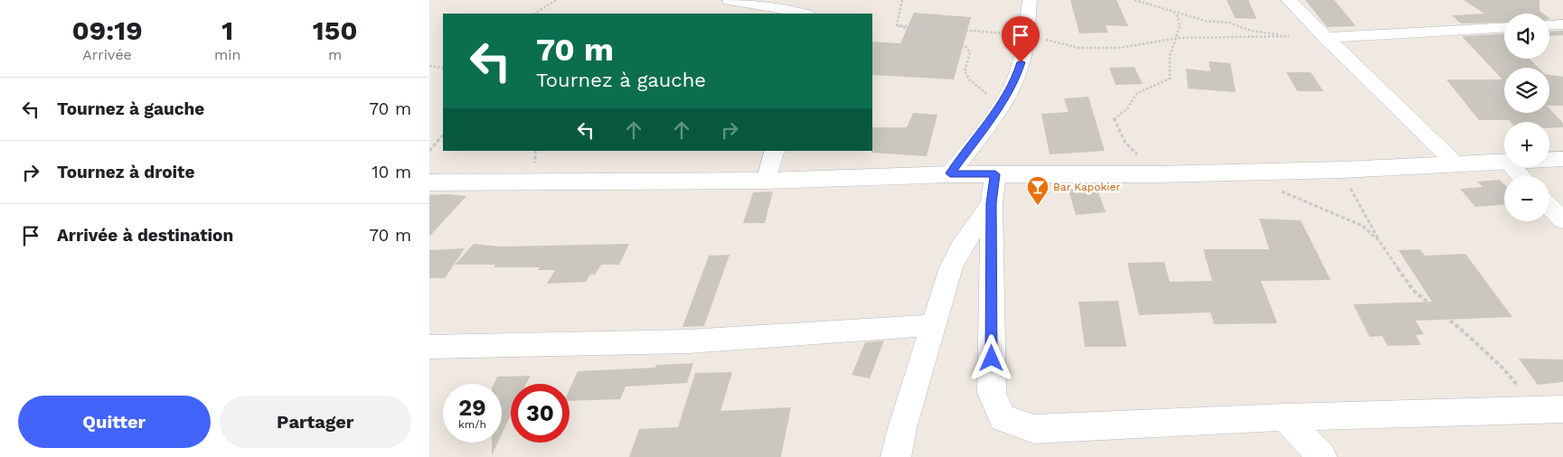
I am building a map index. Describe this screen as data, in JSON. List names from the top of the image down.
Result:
{
  "places": {
    "bar": ["Bar Kapokier"]
  },
  "page": {
    "eta": [
      "09:19",
      "Arrivée",
      "1",
      "min",
      "150",
      "m"
    ],
    "map_buttons": ["+", "−"],
    "turn": ["70 m", "Tournez à gauche"],
    "list": [
      {
        "name": "Tournez à gauche",
        "value": "70 m"
      },
      {
        "name": "Tournez à droite",
        "value": "10 m"
      },
      {
        "name": "Arrivée à destination",
        "value": "70 m"
      }
    ],
    "speed": "29 km/h",
    "limit": "30",
    "buttons": ["Quitter", "Partager"]
  }
}
